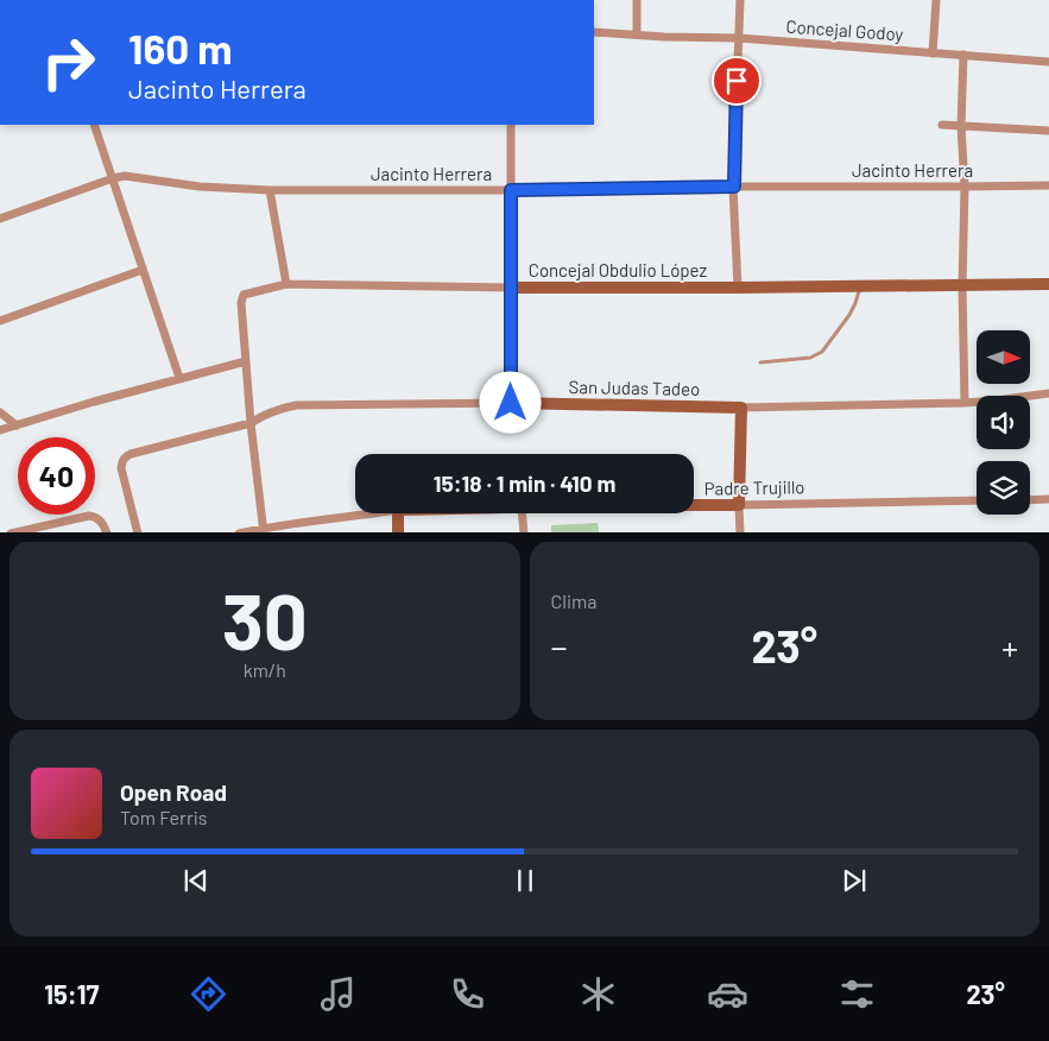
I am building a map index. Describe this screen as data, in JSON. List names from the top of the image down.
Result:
{
  "streets": {
    "street": [
      "Concejal Godoy",
      "Jacinto Herrera",
      "Concejal Obdulio López",
      "San Judas Tadeo",
      "Padre Trujillo"
    ]
  },
  "crossings": [
    ["Concejal Obdulio López", "San Judas Tadeo"],
    ["Concejal Obdulio López", "Padre Trujillo"]
  ],
  "north": "right",
  "page": {
    "turn": ["160 m", "Jacinto Herrera"],
    "limit": "40",
    "trip": "15:18 · 1 min · 410 m",
    "tile": [
      ["30", "km/h"],
      "Clima"
    ],
    "heat": ["−", "23°", "+"],
    "song": ["Open Road", "Tom Ferris"],
    "tabs": ["15:17", "23°"]
  }
}
